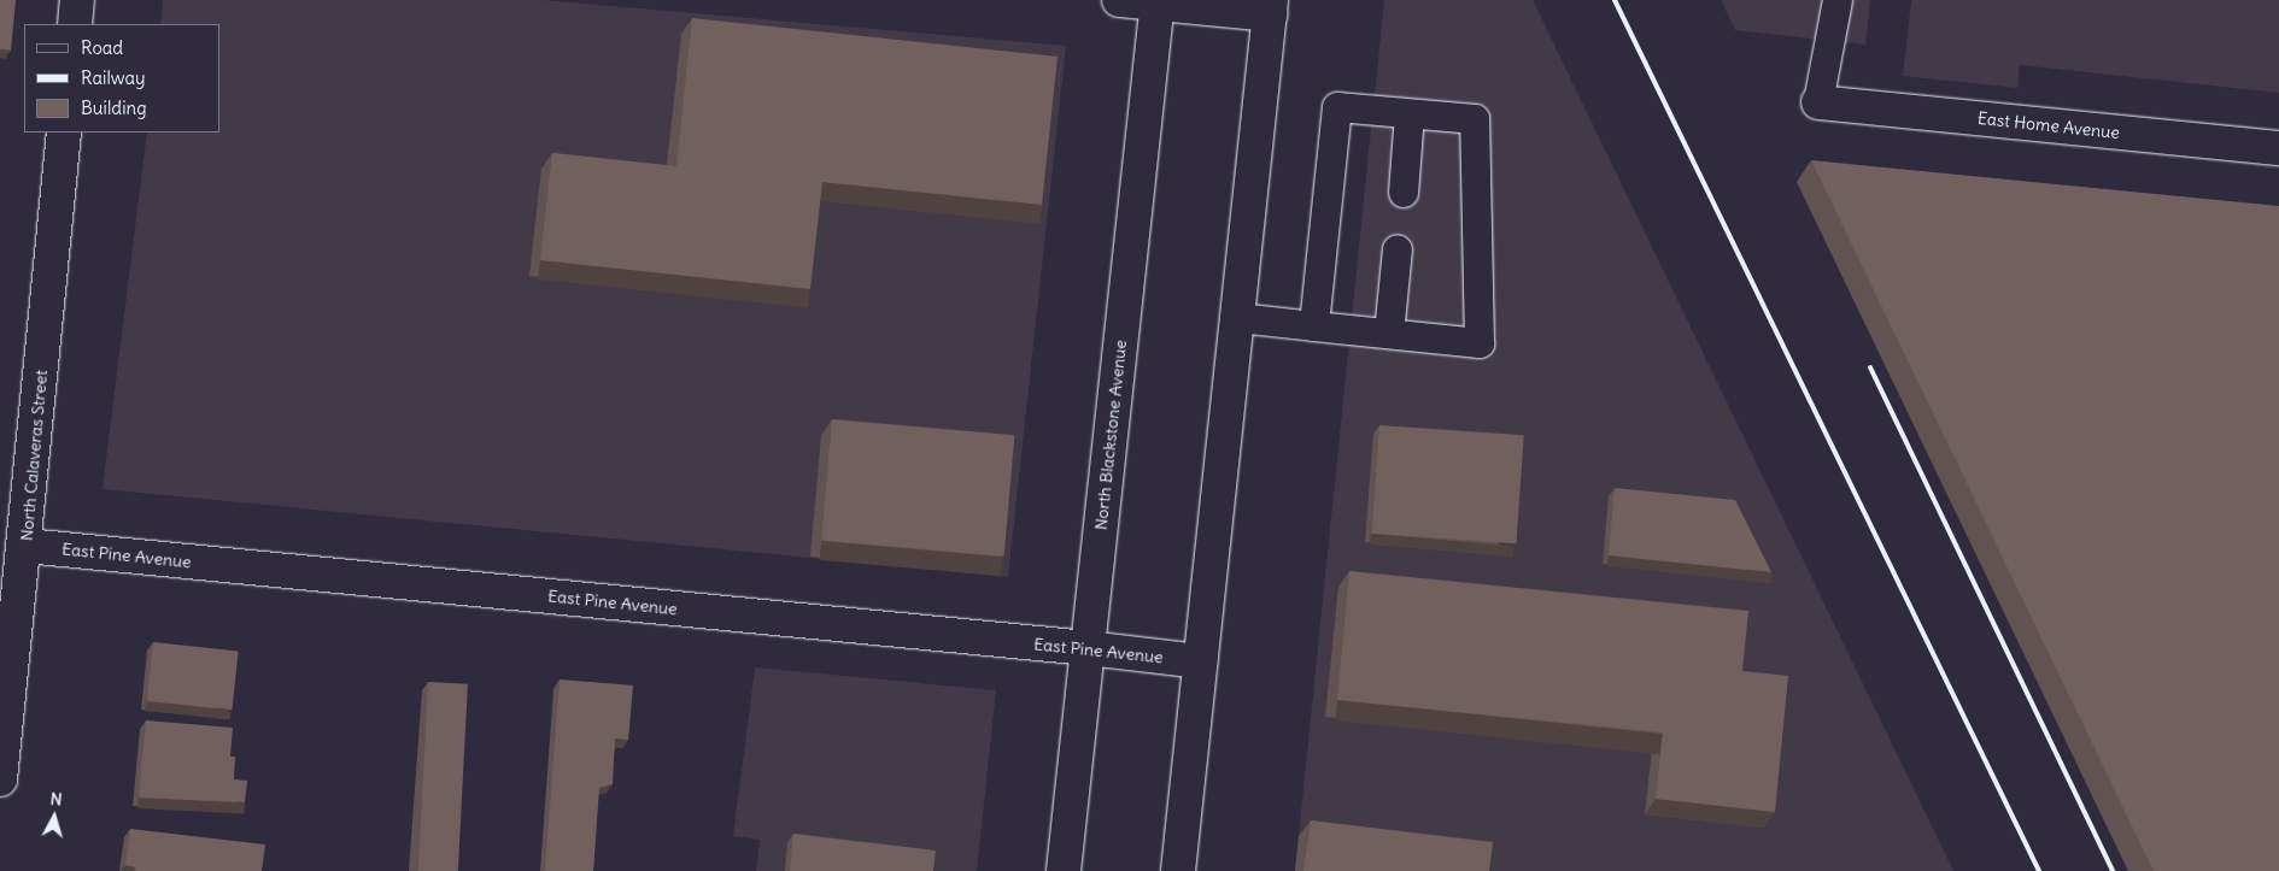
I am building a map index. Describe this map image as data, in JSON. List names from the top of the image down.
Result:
{
  "streets": {
    "street": [
      "East Home Avenue",
      "North Blackstone Avenue",
      "North Calaveras Street",
      "East Pine Avenue"
    ]
  },
  "crossings": [
    ["North Blackstone Avenue", "East Pine Avenue"],
    ["North Calaveras Street", "East Pine Avenue"]
  ],
  "legend": ["Road", "Railway", "Building"],
  "north": "top"
}
